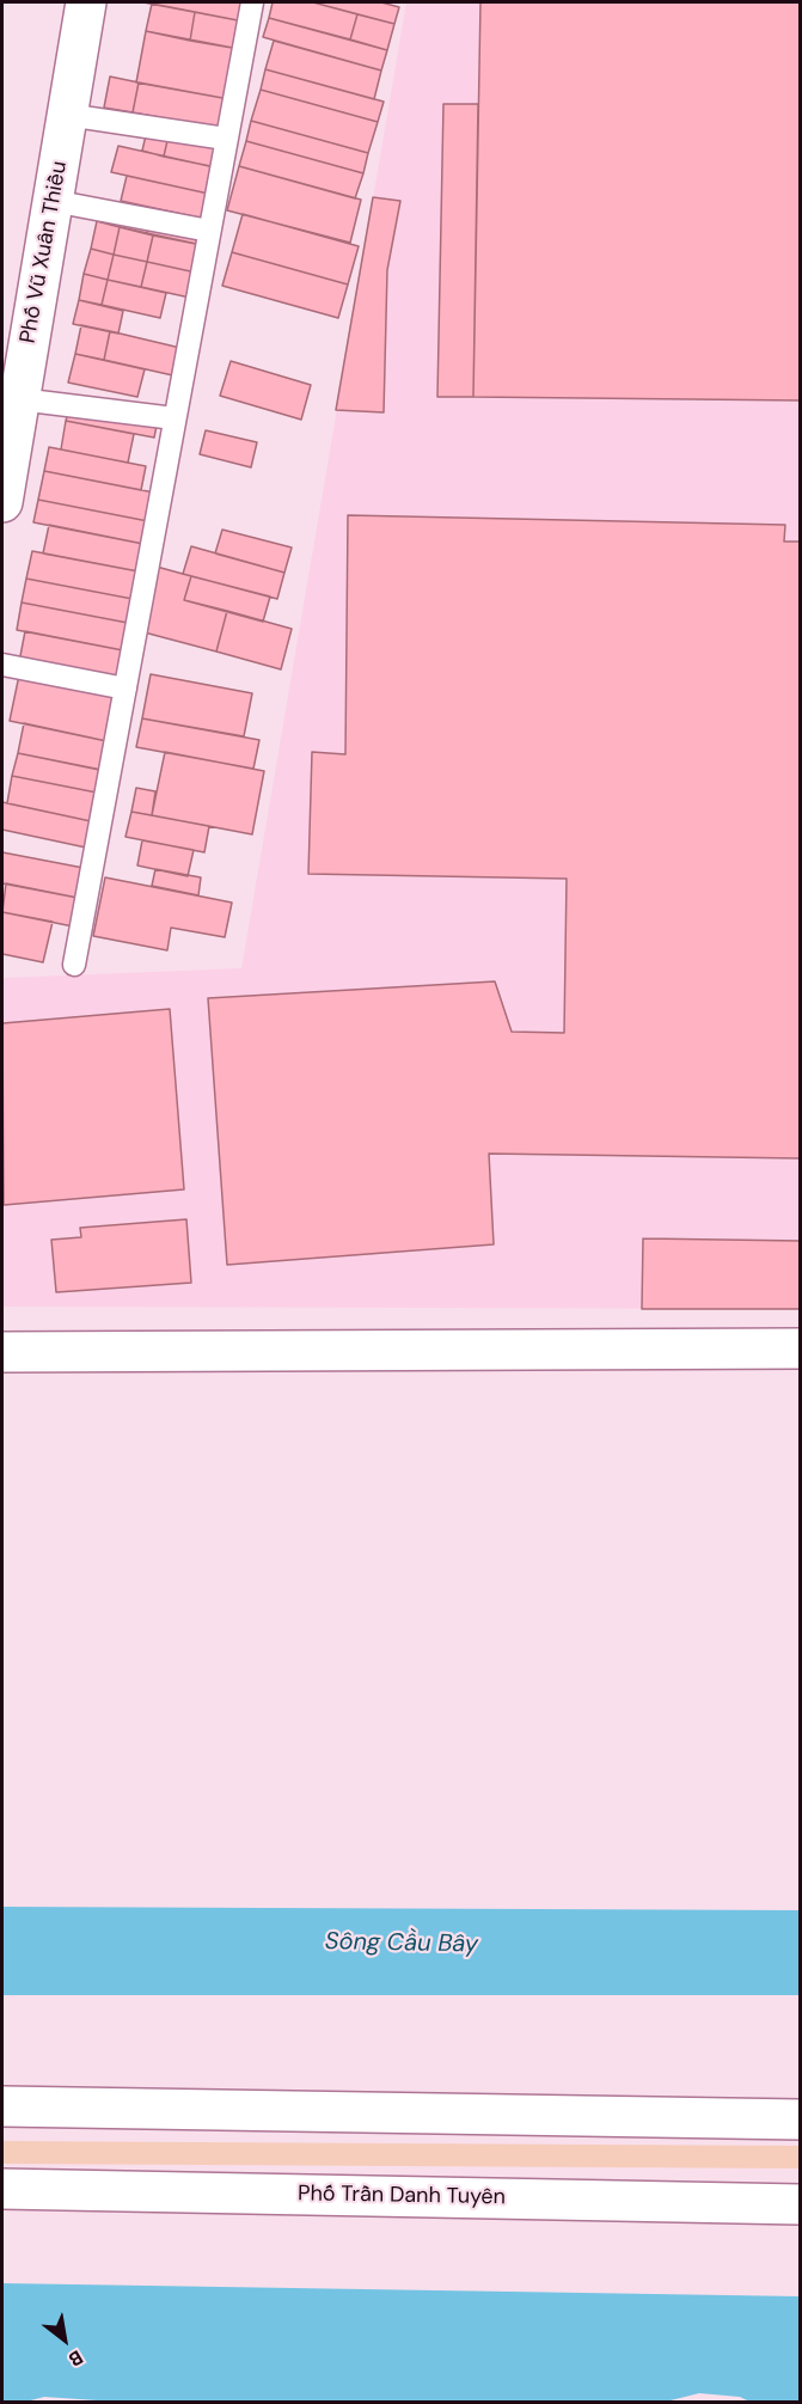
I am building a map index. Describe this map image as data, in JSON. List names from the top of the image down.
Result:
{
  "streets": {
    "main road": ["Phố Vũ Xuân Thiều", "Phố Trần Danh Tuyên"]
  },
  "water": ["Sông Cầu Bây"],
  "north": "bottom right"
}
